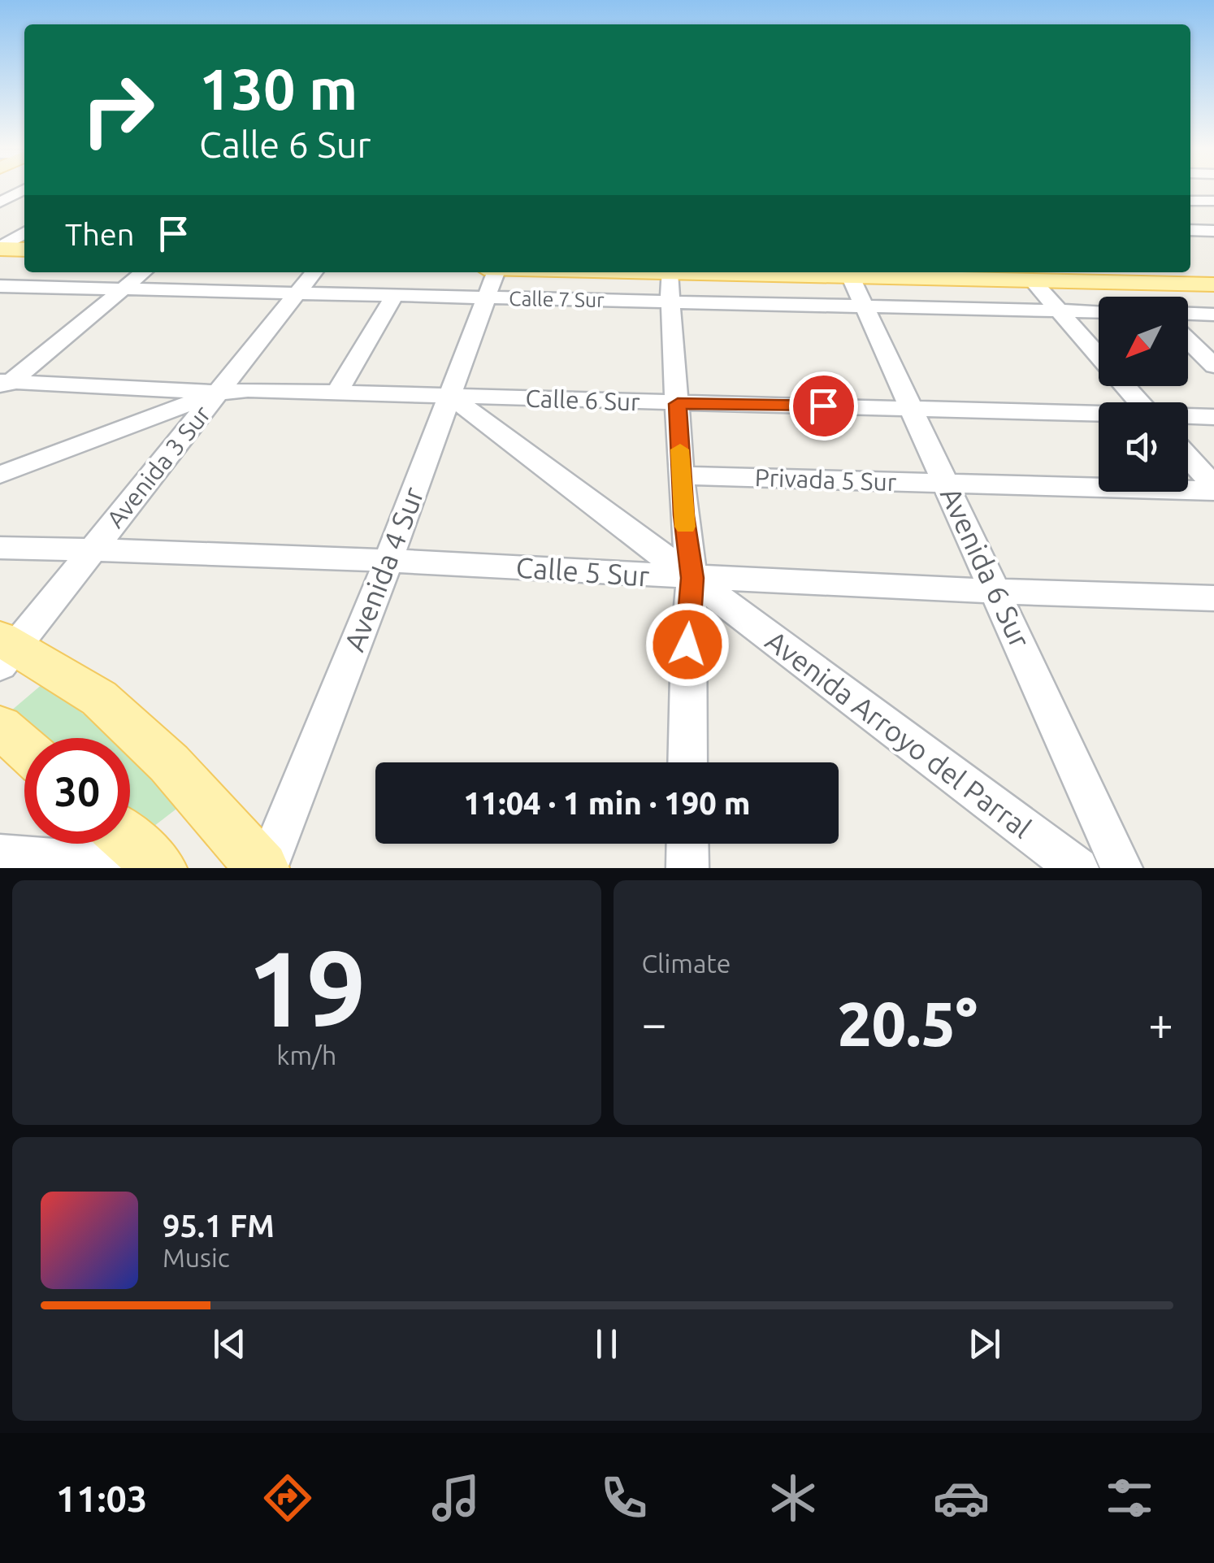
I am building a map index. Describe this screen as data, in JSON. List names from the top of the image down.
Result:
{
  "streets": {
    "street": [
      "Calle 7 Sur",
      "Calle 6 Sur",
      "Avenida 3 Sur",
      "Privada 5 Sur",
      "Avenida 6 Sur",
      "Avenida 4 Sur",
      "Calle 5 Sur",
      "Avenida Arroyo del Parral"
    ]
  },
  "crossings": [
    ["Calle 7 Sur", "Avenida 3 Sur"],
    ["Calle 7 Sur", "Avenida 6 Sur"],
    ["Calle 7 Sur", "Avenida 4 Sur"],
    ["Calle 6 Sur", "Avenida 3 Sur"],
    ["Calle 6 Sur", "Avenida 6 Sur"],
    ["Calle 6 Sur", "Avenida 4 Sur"],
    ["Calle 6 Sur", "Avenida Arroyo del Parral"],
    ["Avenida 3 Sur", "Calle 5 Sur"],
    ["Privada 5 Sur", "Avenida 6 Sur"],
    ["Avenida 6 Sur", "Calle 5 Sur"],
    ["Avenida 4 Sur", "Calle 5 Sur"],
    ["Avenida 4 Sur", "Avenida Arroyo del Parral"],
    ["Calle 5 Sur", "Avenida Arroyo del Parral"]
  ],
  "north": "bottom left",
  "page": {
    "turn": ["130 m", "Calle 6 Sur"],
    "then": "Then",
    "limit": "30",
    "trip": "11:04 · 1 min · 190 m",
    "tile": [
      ["19", "km/h"],
      "Climate"
    ],
    "heat": ["−", "20.5°", "+"],
    "song": ["95.1 FM", "Music"],
    "tabs": "11:03"
  }
}
